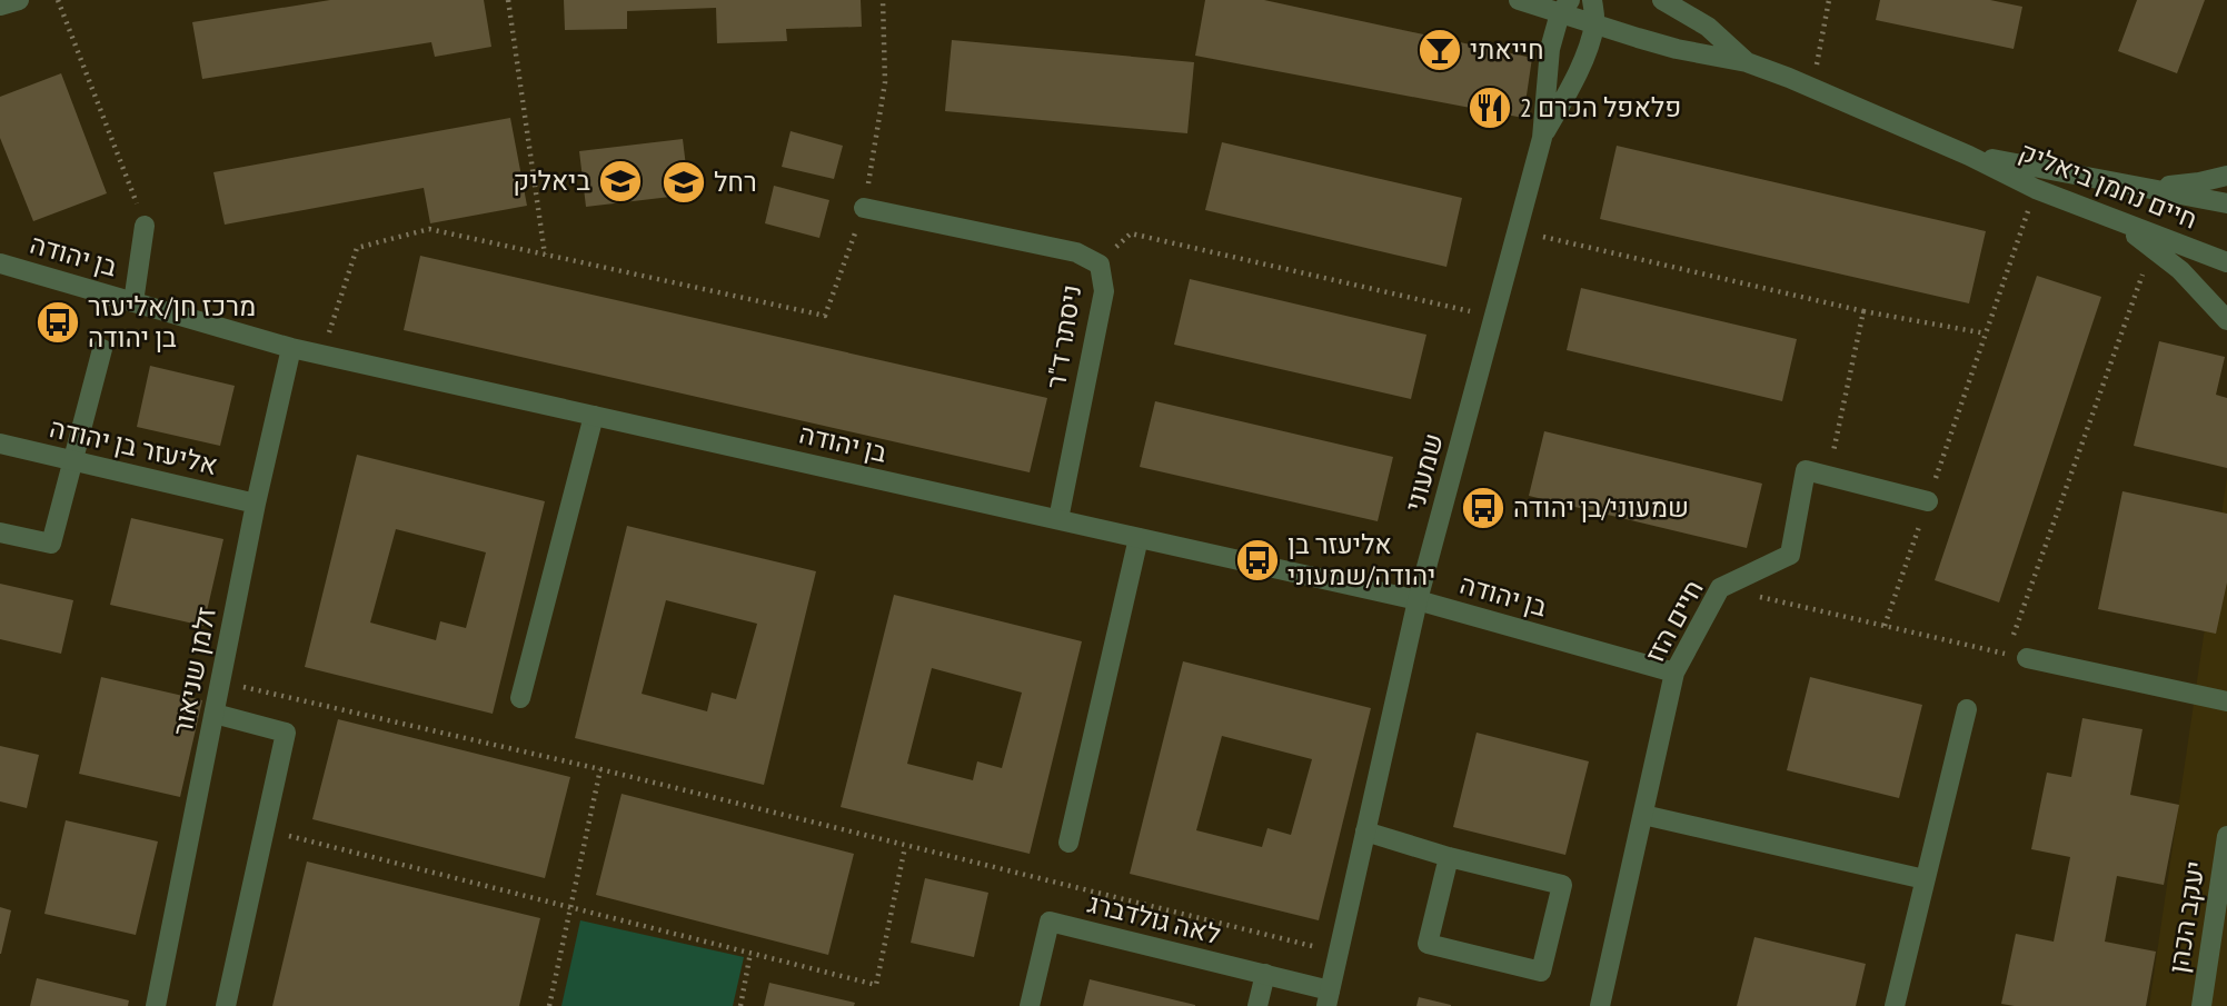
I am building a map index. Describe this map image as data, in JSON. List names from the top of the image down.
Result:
{
  "streets": {
    "street": [
      "חיים נחמן ביאליק",
      "בן יהודה",
      "ניסתר ד\"ר",
      "אליעזר בן יהודה",
      "שמעוני",
      "חיים הזז",
      "זלמן שניאור",
      "יעקב הכהן",
      "לאה גולדברג"
    ]
  },
  "crossings": [
    ["חיים נחמן ביאליק", "שמעוני"],
    ["בן יהודה", "ניסתר ד\"ר"],
    ["בן יהודה", "שמעוני"],
    ["בן יהודה", "חיים הזז"],
    ["בן יהודה", "זלמן שניאור"],
    ["אליעזר בן יהודה", "זלמן שניאור"],
    ["שמעוני", "לאה גולדברג"]
  ],
  "places": {
    "bar": ["חייאתי"],
    "restaurant": ["פלאפל הכרם 2"],
    "school or university": ["ביאליק", "רחל"],
    "bus stop": ["מרכז חן/אליעזר בן יהודה", "שמעוני/בן יהודה", "אליעזר בן יהודה/שמעוני"]
  }
}
